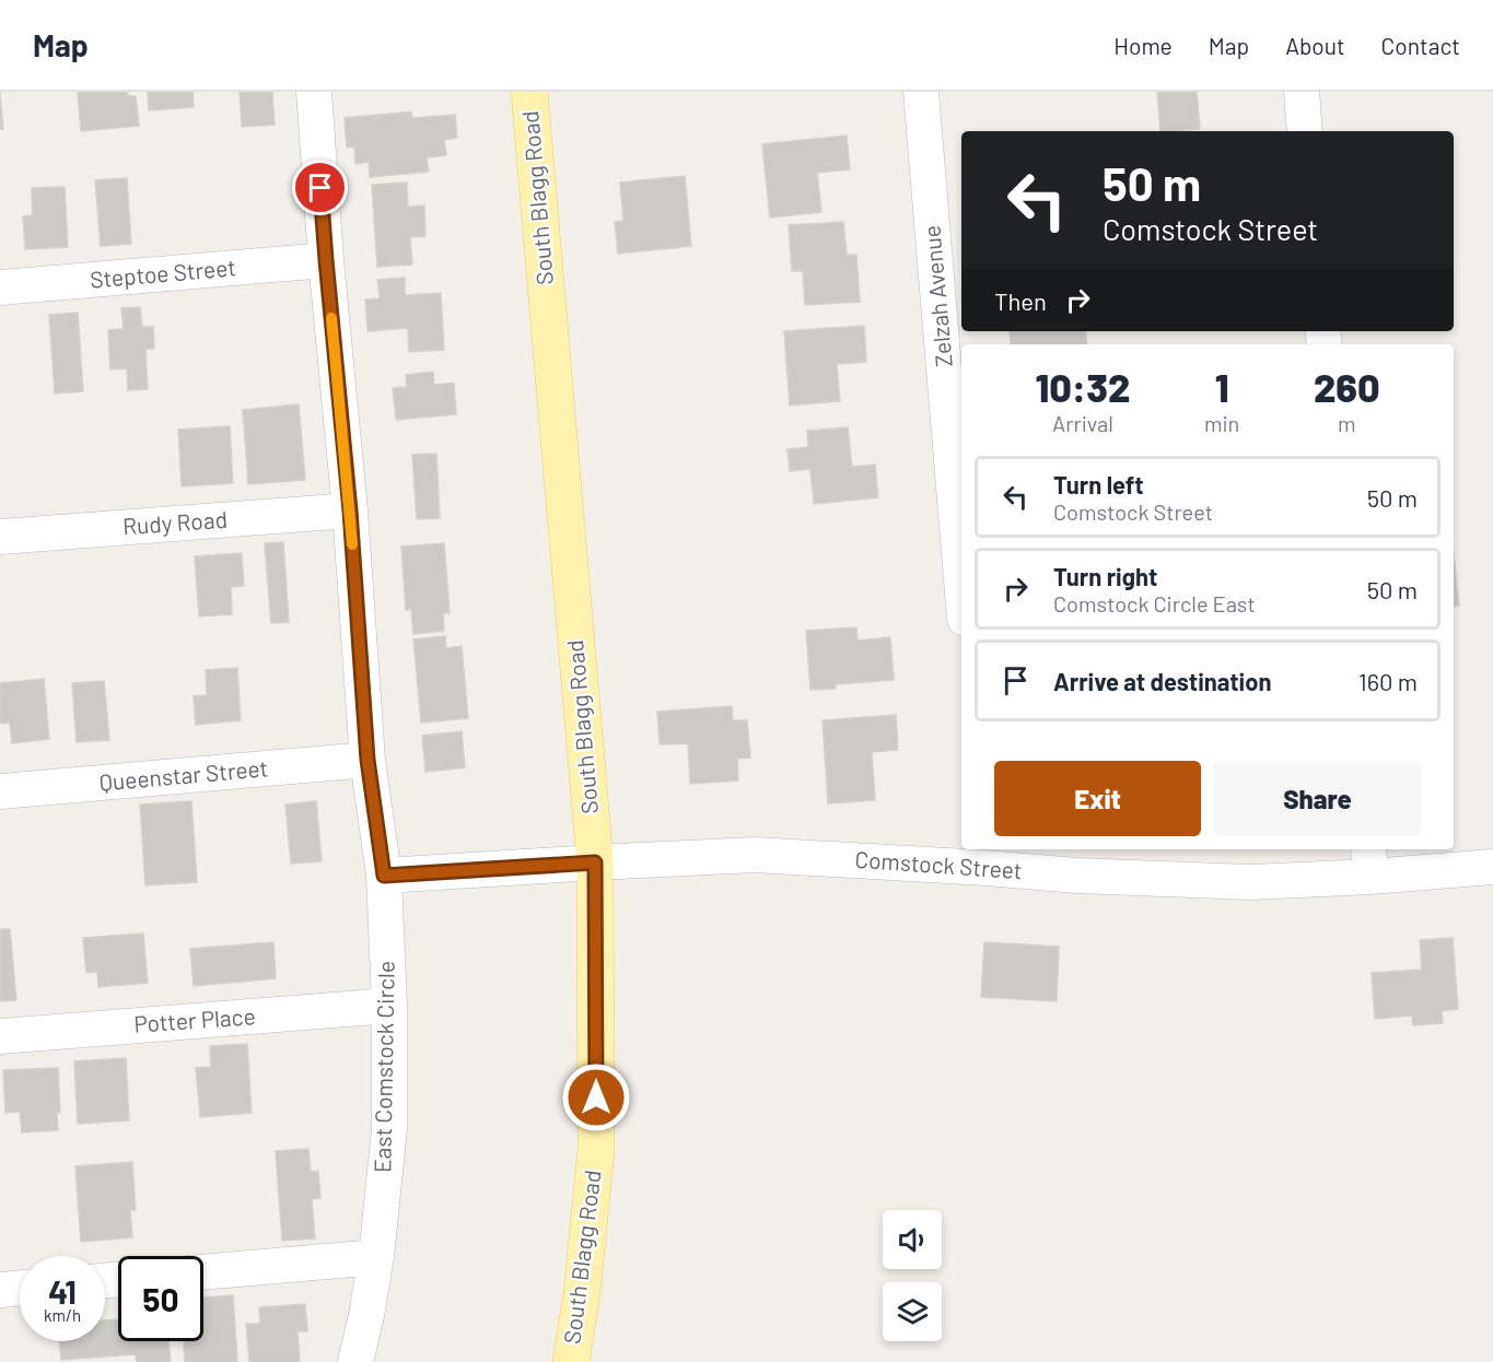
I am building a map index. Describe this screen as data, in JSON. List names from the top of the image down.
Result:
{
  "streets": {
    "main road": ["South Blagg Road"],
    "street": [
      "Steptoe Street",
      "Zelzah Avenue",
      "Rudy Road",
      "Queenstar Street",
      "Comstock Street",
      "Potter Place",
      "East Comstock Circle"
    ]
  },
  "crossings": [
    ["South Blagg Road", "Comstock Street"],
    ["Steptoe Street", "East Comstock Circle"],
    ["Rudy Road", "East Comstock Circle"],
    ["Queenstar Street", "East Comstock Circle"],
    ["Comstock Street", "East Comstock Circle"],
    ["Potter Place", "East Comstock Circle"]
  ],
  "page": {
    "header": "Map",
    "nav": [
      "Home",
      "Map",
      "About",
      "Contact"
    ],
    "turn": ["50 m", "Comstock Street"],
    "then": "Then",
    "eta": [
      "10:32",
      "Arrival",
      "1",
      "min",
      "260",
      "m"
    ],
    "list": [
      {
        "name": "Turn left",
        "note": "Comstock Street",
        "value": "50 m"
      },
      {
        "name": "Turn right",
        "note": "Comstock Circle East",
        "value": "50 m"
      },
      {
        "name": "Arrive at destination",
        "value": "160 m"
      }
    ],
    "buttons": ["Exit", "Share"],
    "speed": "41 km/h",
    "limit": "50"
  }
}
